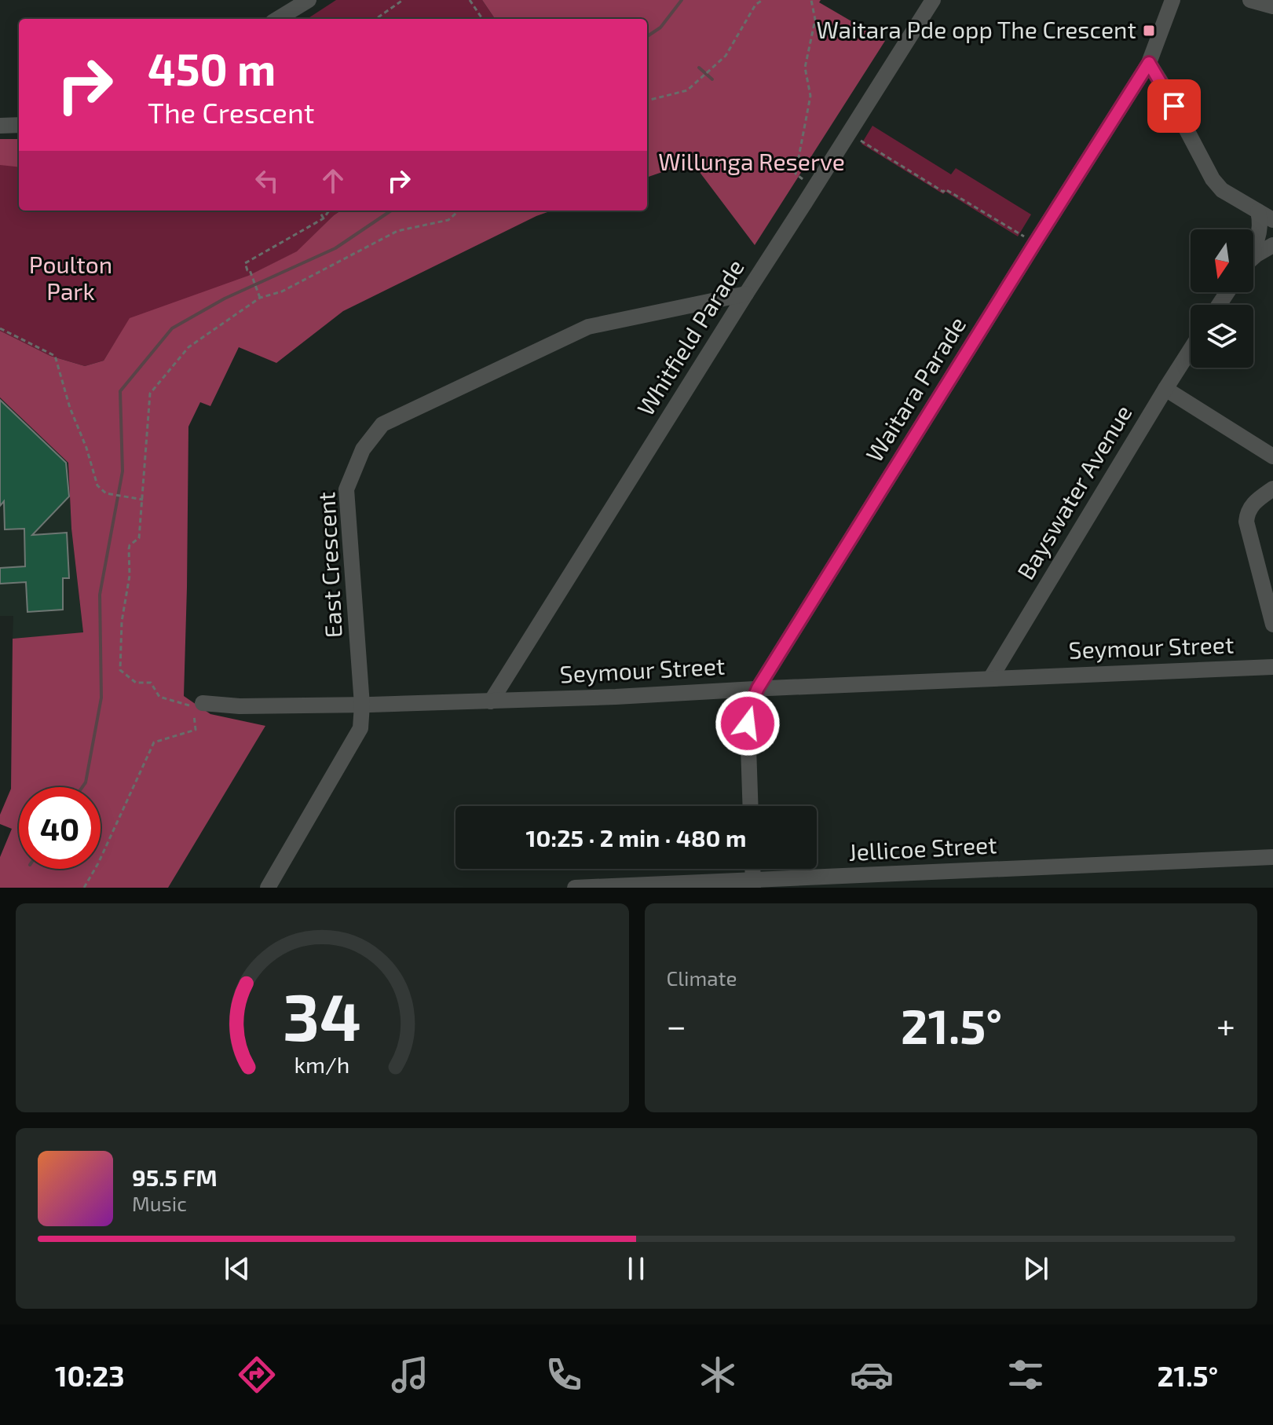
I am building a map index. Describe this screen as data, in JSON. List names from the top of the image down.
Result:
{
  "streets": {
    "street": [
      "Whitfield Parade",
      "Waitara Parade",
      "Bayswater Avenue",
      "East Crescent",
      "Seymour Street",
      "Jellicoe Street"
    ]
  },
  "crossings": [
    ["Whitfield Parade", "East Crescent"],
    ["Whitfield Parade", "Seymour Street"],
    ["Waitara Parade", "Seymour Street"],
    ["Bayswater Avenue", "Seymour Street"],
    ["East Crescent", "Seymour Street"]
  ],
  "parks": ["Willunga Reserve", "Poulton Park"],
  "places": {
    "transit": ["Waitara Pde opp The Crescent"]
  },
  "north": "bottom",
  "page": {
    "turn": ["450 m", "The Crescent"],
    "limit": "40",
    "trip": "10:25 · 2 min · 480 m",
    "tile": "Climate",
    "heat": ["−", "21.5°", "+"],
    "song": ["95.5 FM", "Music"],
    "tabs": ["10:23", "21.5°"],
    "gauge": ["34", "km/h"]
  }
}
